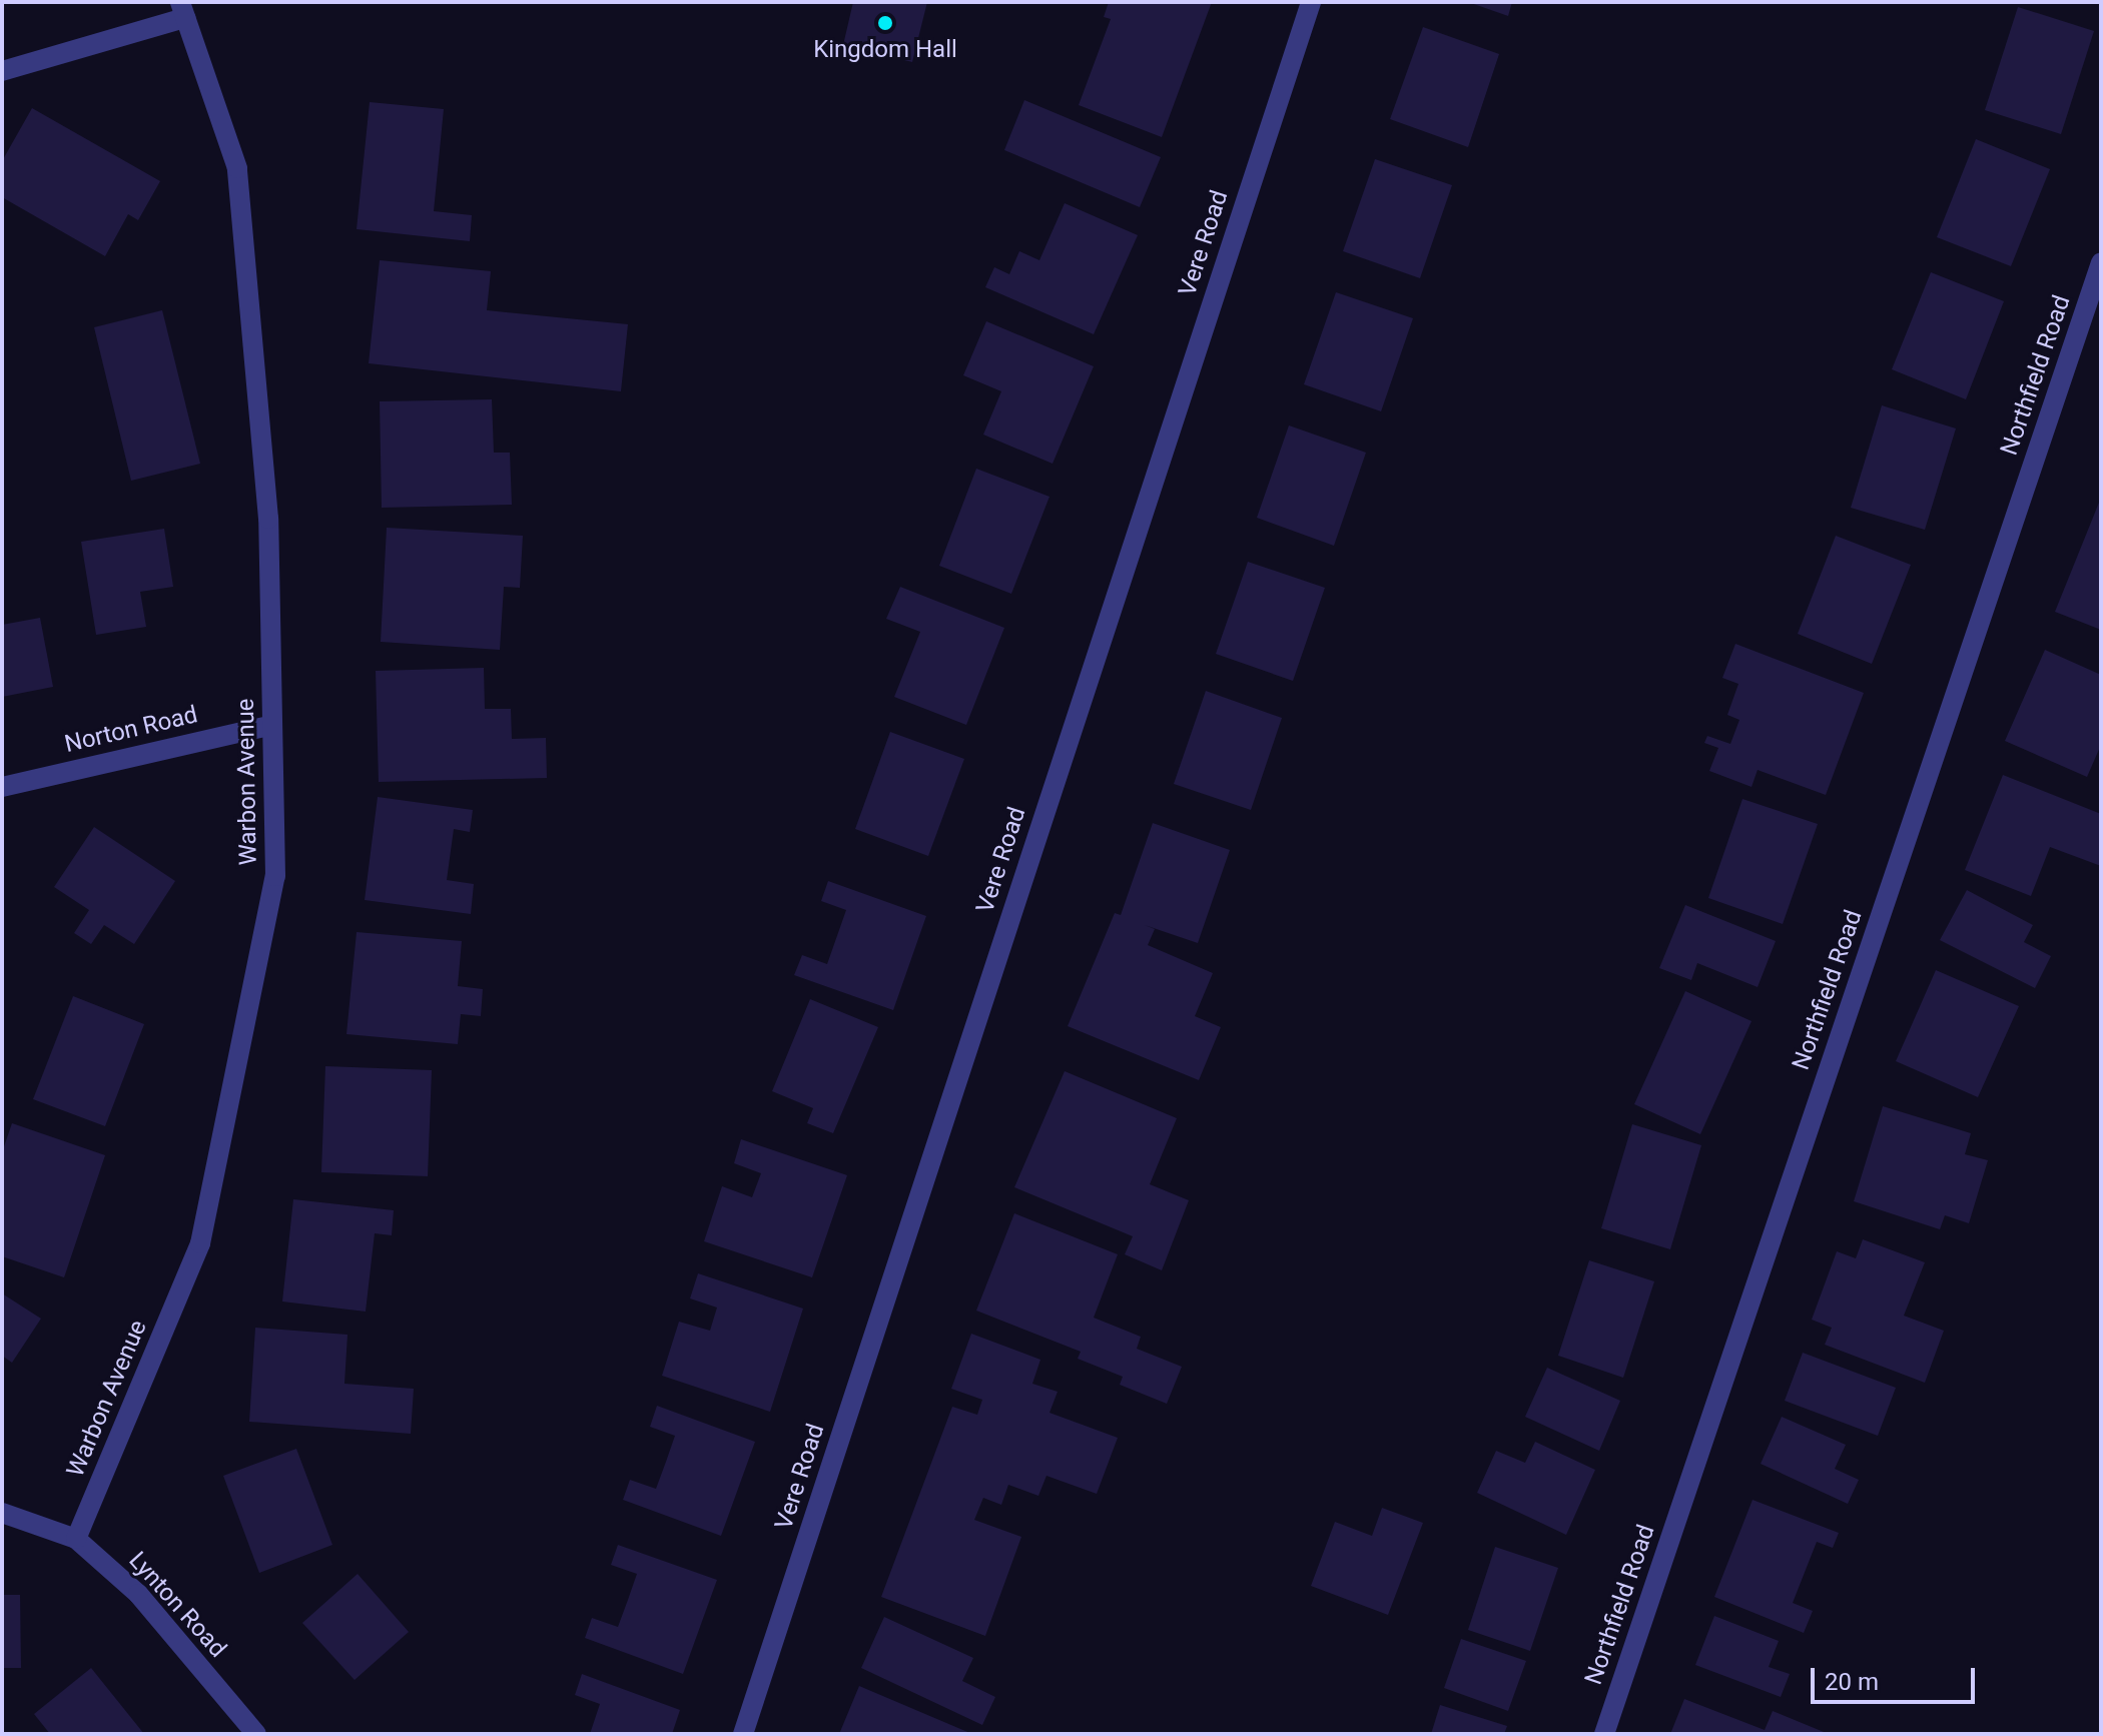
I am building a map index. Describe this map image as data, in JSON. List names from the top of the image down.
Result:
{
  "streets": {
    "street": [
      "Vere Road",
      "Northfield Road",
      "Norton Road",
      "Warbon Avenue",
      "Lynton Road"
    ]
  },
  "crossings": [
    ["Norton Road", "Warbon Avenue"],
    ["Warbon Avenue", "Lynton Road"]
  ],
  "places": ["Kingdom Hall"],
  "scale_bar": "20 m"
}
